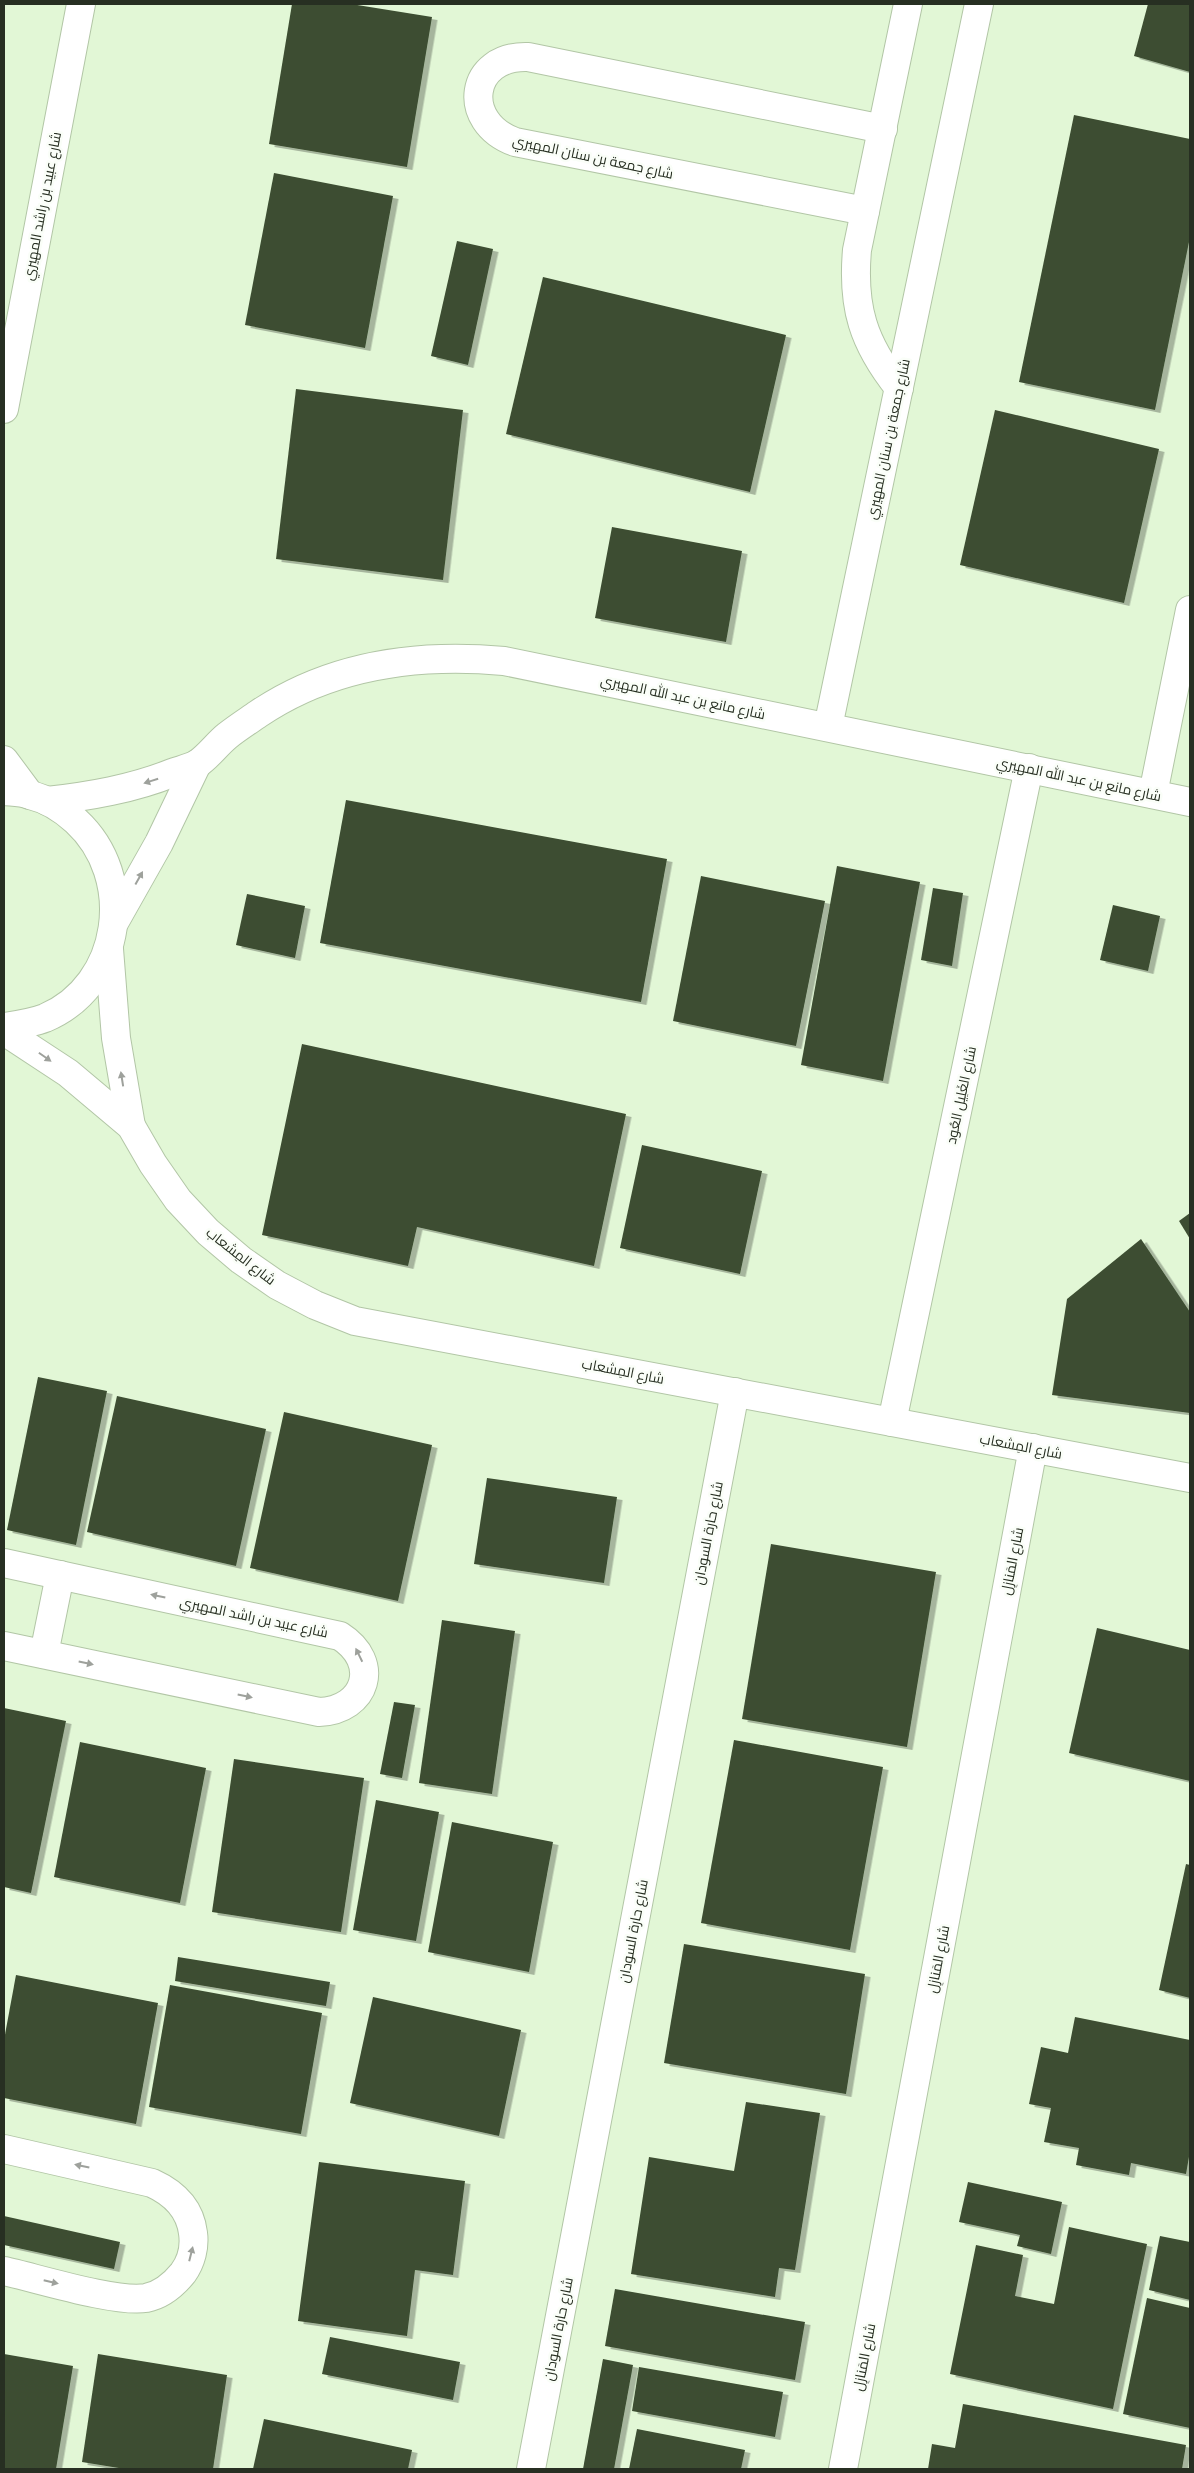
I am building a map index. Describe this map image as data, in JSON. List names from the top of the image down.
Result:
{
  "streets": {
    "street": [
      "شارع جمعة بن سنان المهيري",
      "شارع عبيد بن راشد المهيري",
      "شارع مانع بن عبد الله المهيري",
      "شارع الغَلِيل العُود",
      "شارع المِشعاب",
      "شارع حارة السودان",
      "شارع المَنازِل"
    ]
  },
  "crossings": [
    ["شارع جمعة بن سنان المهيري", "شارع مانع بن عبد الله المهيري"],
    ["شارع مانع بن عبد الله المهيري", "شارع الغَلِيل العُود"],
    ["شارع الغَلِيل العُود", "شارع المِشعاب"],
    ["شارع المِشعاب", "شارع حارة السودان"],
    ["شارع المِشعاب", "شارع المَنازِل"]
  ]
}
